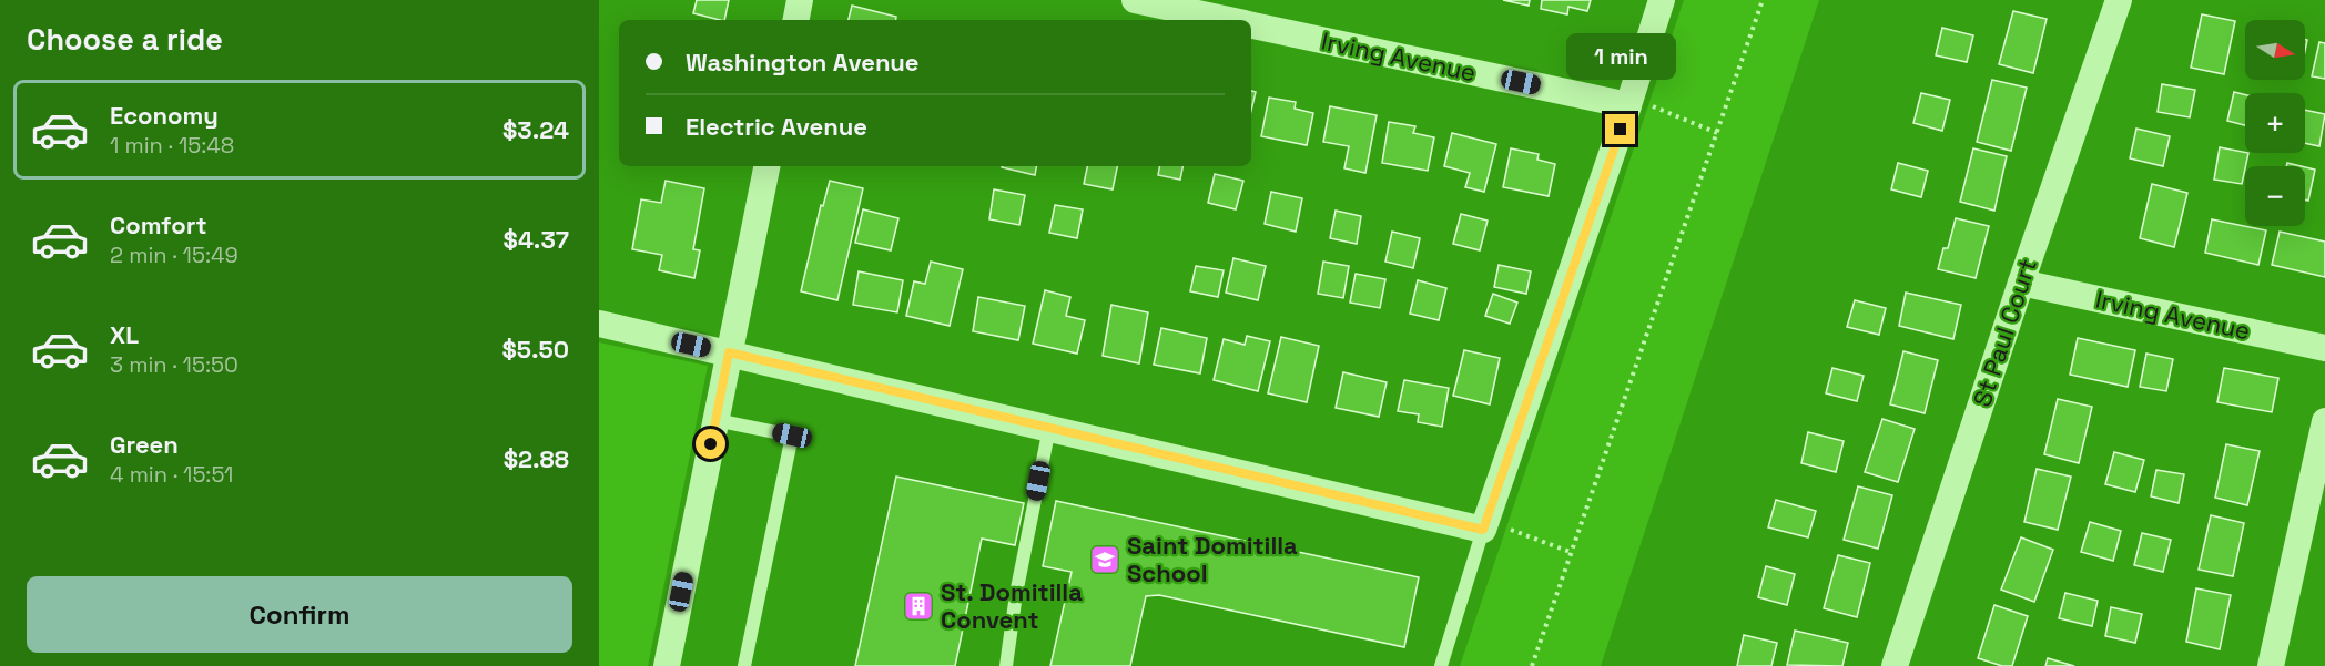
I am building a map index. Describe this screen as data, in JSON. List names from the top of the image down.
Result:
{
  "streets": {
    "street": ["Irving Avenue", "St Paul Court"]
  },
  "crossings": [
    ["Irving Avenue", "St Paul Court"]
  ],
  "places": {
    "school or university": ["Saint Domitilla School"],
    "building": ["St. Domitilla Convent"]
  },
  "north": "right",
  "page": {
    "heading": "Choose a ride",
    "map_buttons": ["+", "−"],
    "banner": ["Washington Avenue", "Electric Avenue"],
    "bubble": "1 min",
    "list": [
      {
        "name": "Economy",
        "note": "1 min · 15:48",
        "value": "$3.24"
      },
      {
        "name": "Comfort",
        "note": "2 min · 15:49",
        "value": "$4.37"
      },
      {
        "name": "XL",
        "note": "3 min · 15:50",
        "value": "$5.50"
      },
      {
        "name": "Green",
        "note": "4 min · 15:51",
        "value": "$2.88"
      }
    ],
    "buttons": "Confirm"
  }
}
